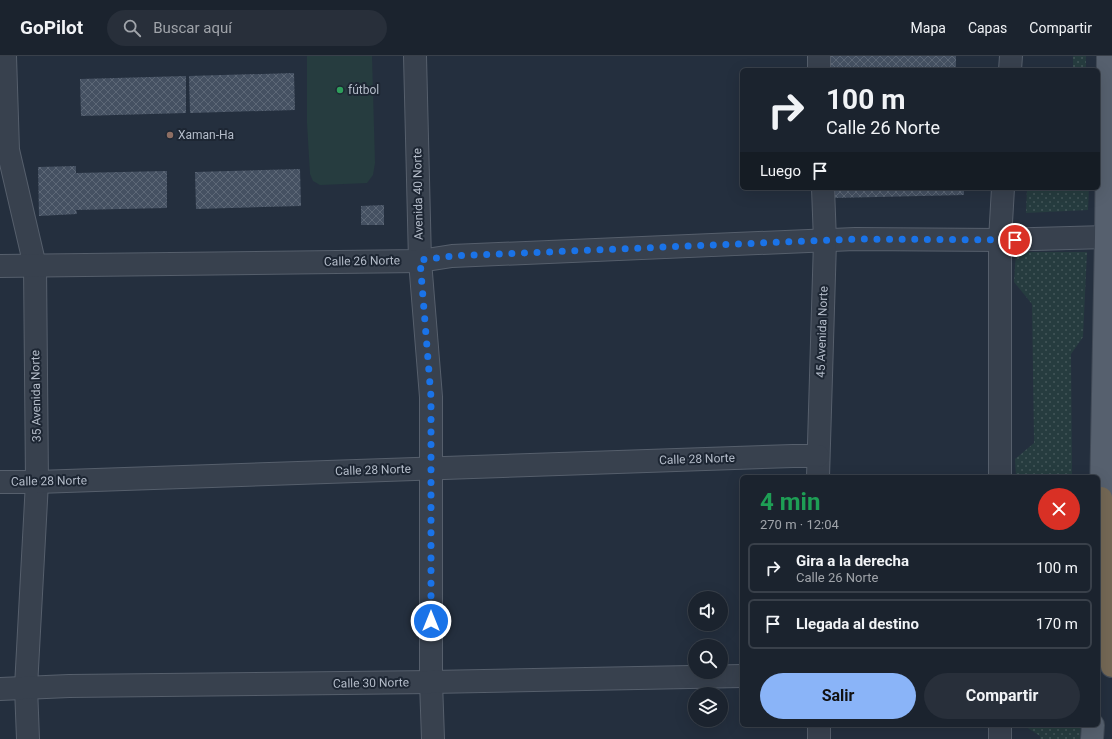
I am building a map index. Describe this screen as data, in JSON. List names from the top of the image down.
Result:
{
  "streets": {
    "street": [
      "Avenida 40 Norte",
      "Calle 26 Norte",
      "45 Avenida Norte",
      "35 Avenida Norte",
      "Calle 28 Norte",
      "Calle 30 Norte"
    ]
  },
  "crossings": [
    ["Avenida 40 Norte", "Calle 26 Norte"],
    ["Avenida 40 Norte", "Calle 28 Norte"],
    ["Avenida 40 Norte", "Calle 30 Norte"],
    ["Calle 26 Norte", "45 Avenida Norte"],
    ["Calle 26 Norte", "35 Avenida Norte"],
    ["45 Avenida Norte", "Calle 28 Norte"],
    ["35 Avenida Norte", "Calle 28 Norte"],
    ["35 Avenida Norte", "Calle 30 Norte"]
  ],
  "places": ["fútbol", "Xaman-Ha"],
  "page": {
    "header": "GoPilot",
    "search": "Buscar aquí",
    "nav": ["Mapa", "Capas", "Compartir"],
    "turn": ["100 m", "Calle 26 Norte"],
    "then": "Luego",
    "heading": ["4 min", "270 m · 12:04"],
    "list": [
      {
        "name": "Gira a la derecha",
        "note": "Calle 26 Norte",
        "value": "100 m"
      },
      {
        "name": "Llegada al destino",
        "value": "170 m"
      }
    ],
    "buttons": ["Salir", "Compartir"]
  }
}
